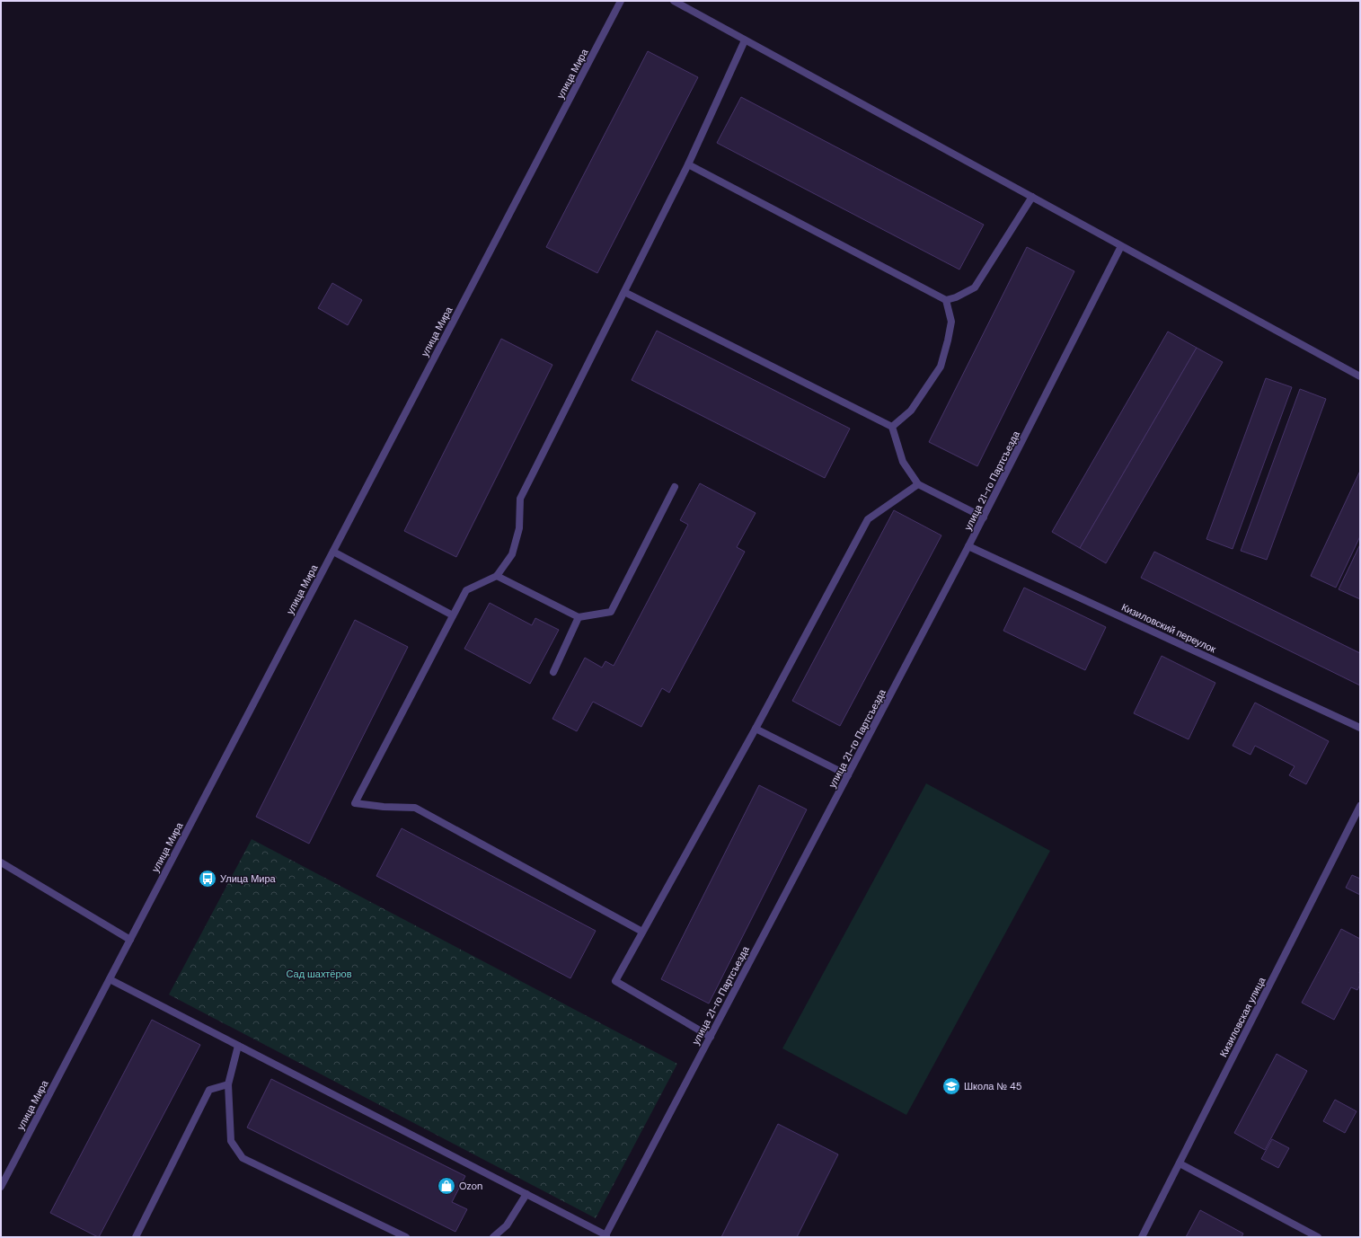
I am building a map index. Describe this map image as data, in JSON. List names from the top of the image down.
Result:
{
  "streets": {
    "street": [
      "улица Мира",
      "улица 21-го Партсъезда",
      "Кизиловский переулок",
      "Кизиловская улица"
    ]
  },
  "crossings": [
    ["улица 21-го Партсъезда", "Кизиловский переулок"]
  ],
  "parks": ["Сад шахтёров"],
  "places": {
    "bus stop": ["Улица Мира"],
    "school or university": ["Школа № 45"],
    "shop": ["Ozon"]
  }
}
